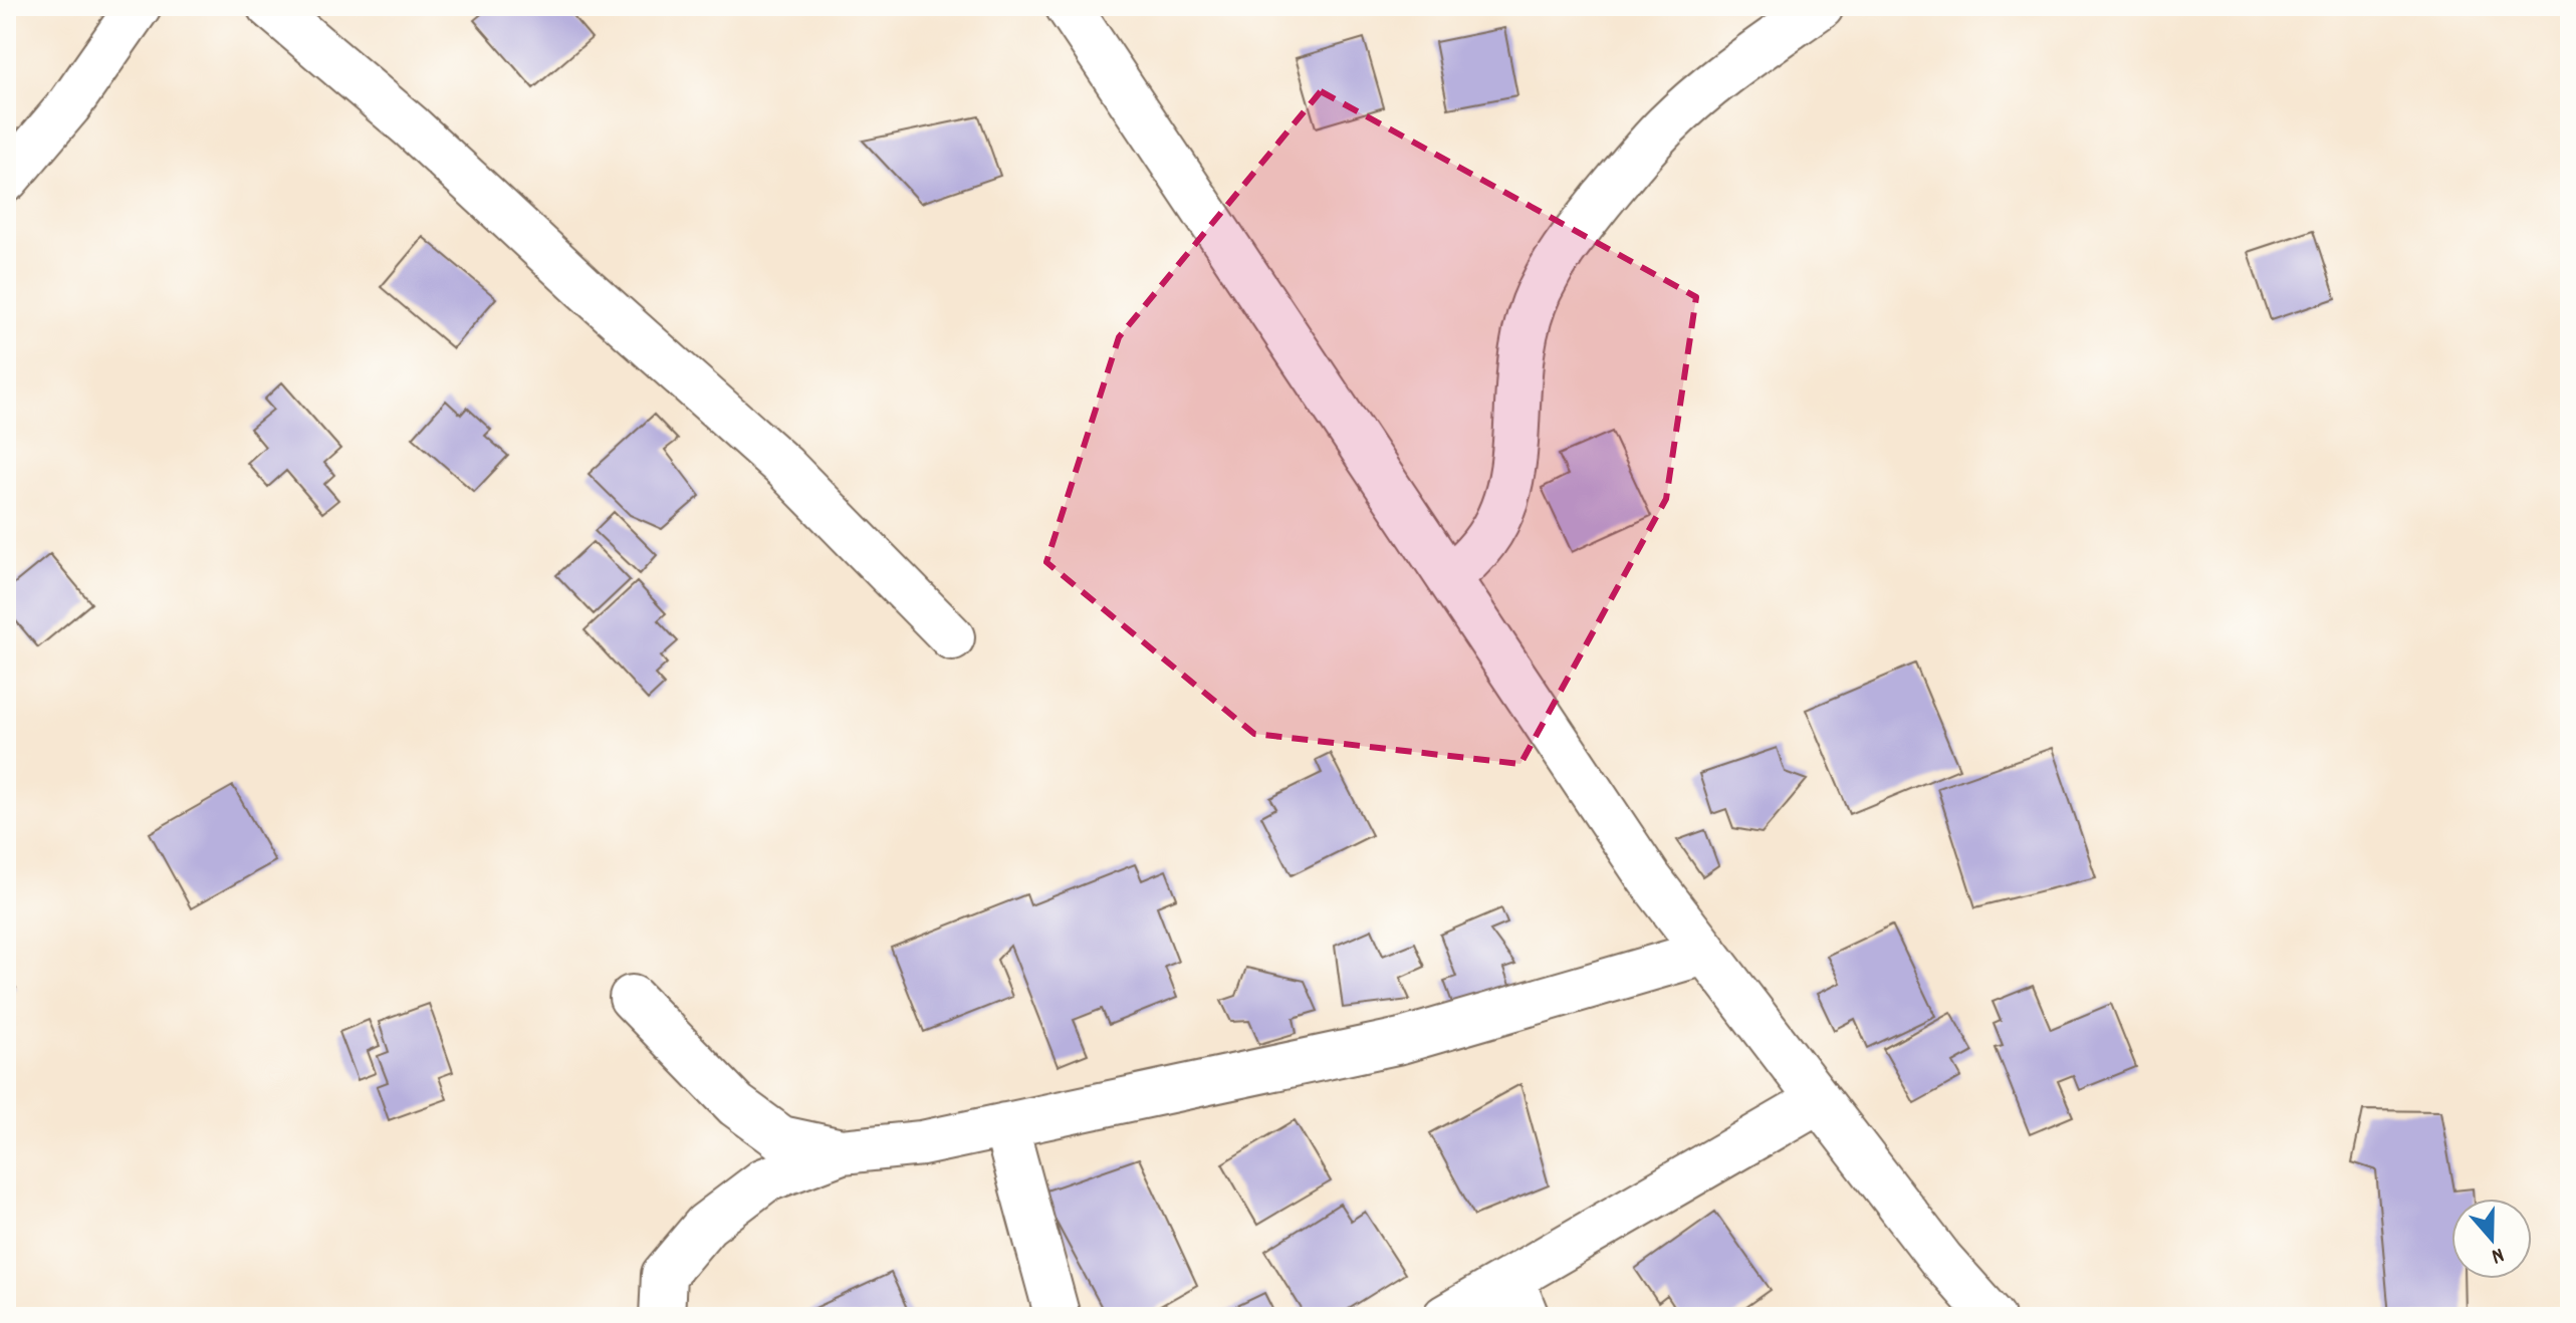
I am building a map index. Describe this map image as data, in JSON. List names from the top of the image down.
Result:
{
  "north": "bottom"
}
